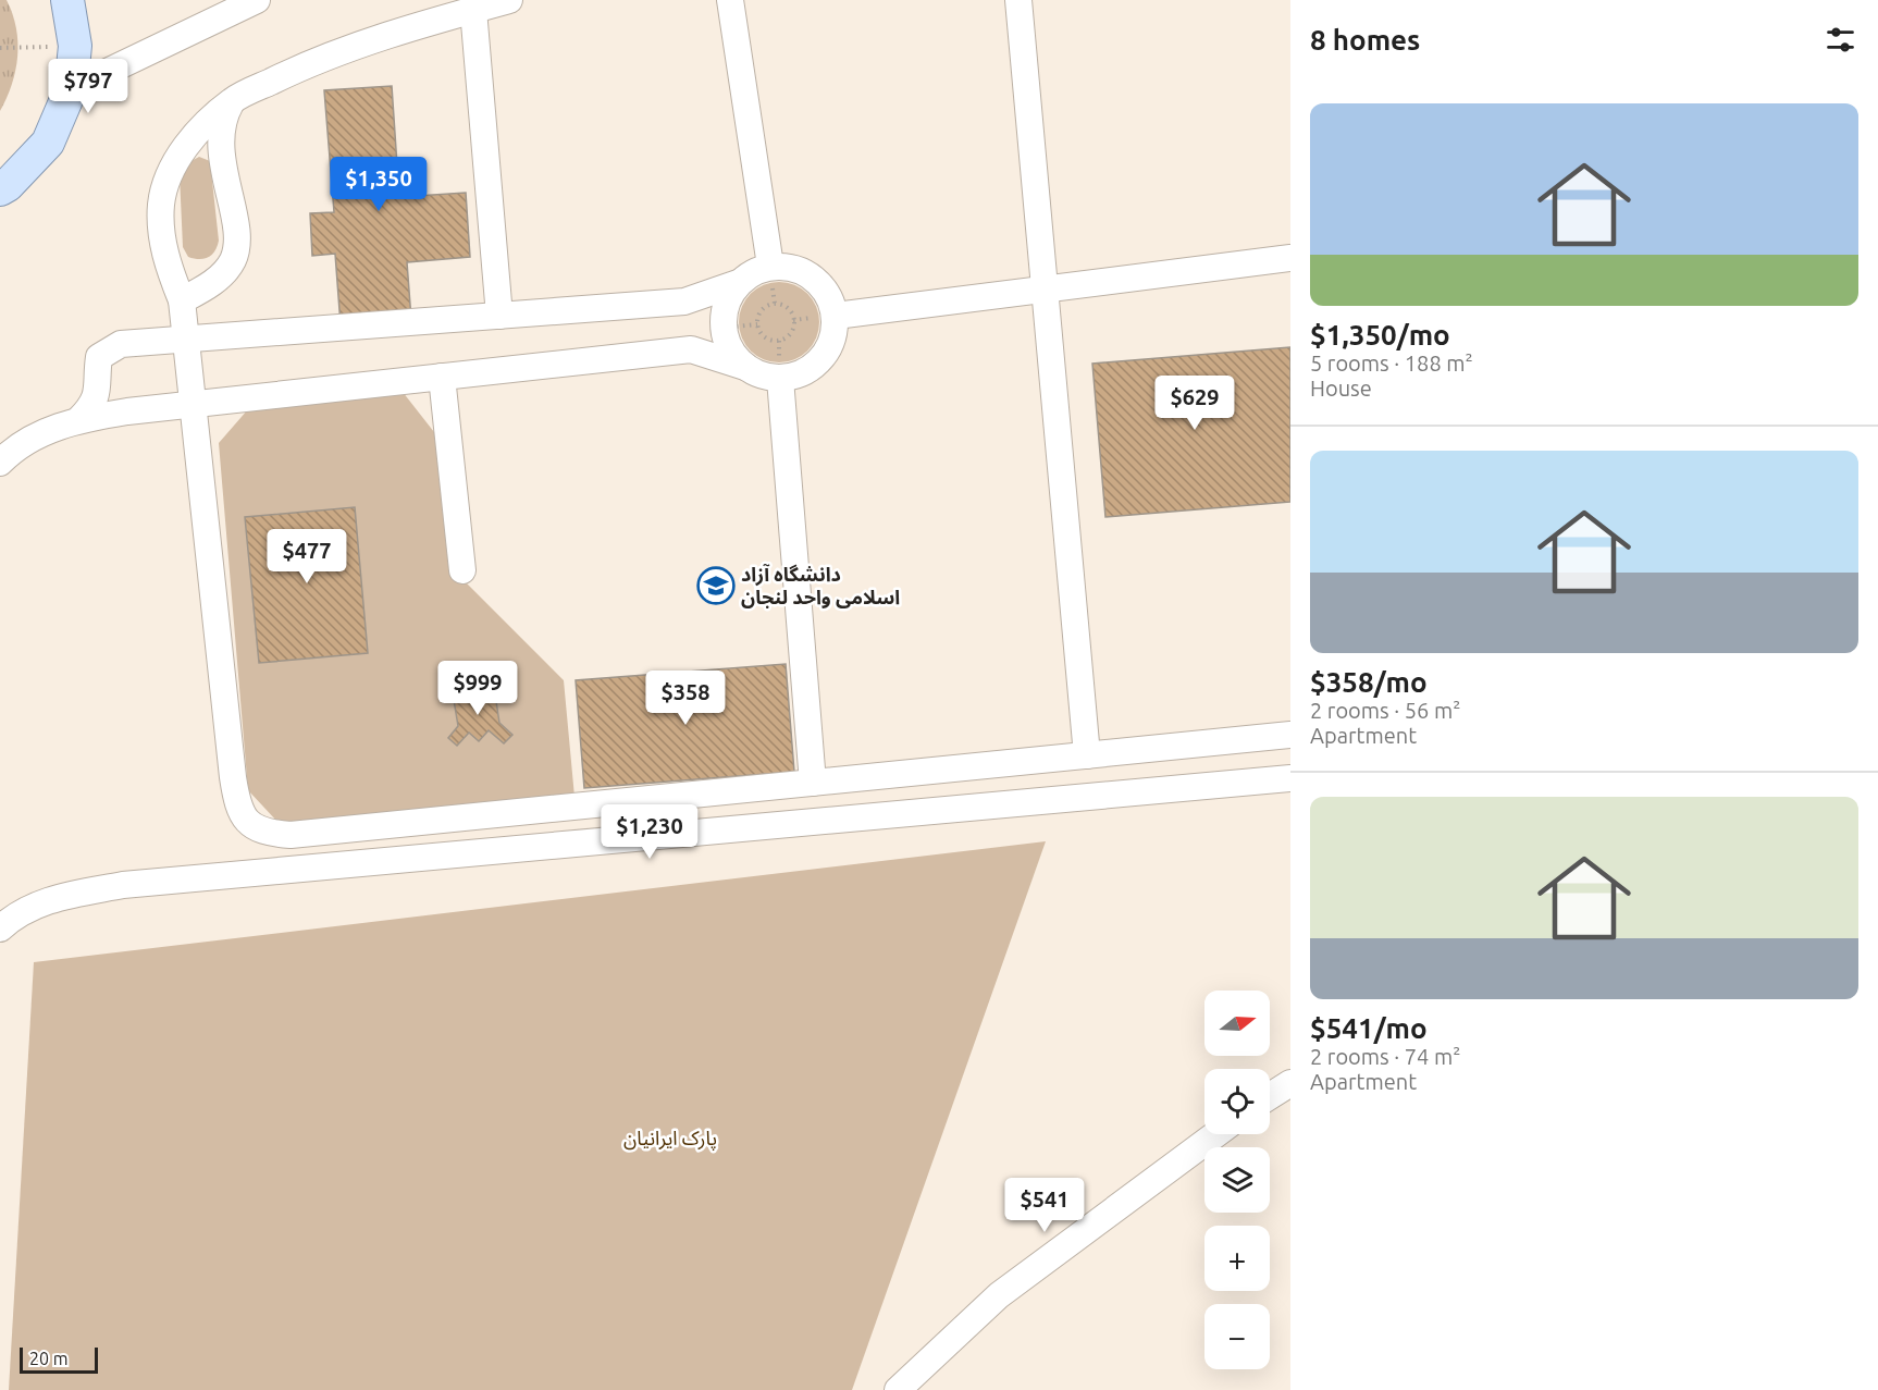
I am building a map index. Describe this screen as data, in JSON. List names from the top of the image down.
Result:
{
  "parks": ["پارک ایرانیان"],
  "places": {
    "school or university": ["دانشگاه آزاد اسلامی واحد لنجان"]
  },
  "scale_bar": "20 m",
  "north": "right",
  "page": {
    "heading": "8 homes",
    "price": [
      "$797",
      "$1,350",
      "$629",
      "$477",
      "$999",
      "$358",
      "$1,230",
      "$541"
    ],
    "list": [
      {
        "name": "$1,350/mo",
        "note": "5 rooms · 188 m² · House"
      },
      {
        "name": "$358/mo",
        "note": "2 rooms · 56 m² · Apartment"
      },
      {
        "name": "$541/mo",
        "note": "2 rooms · 74 m² · Apartment"
      }
    ],
    "map_buttons": ["+", "−"],
    "scale": "20 m"
  }
}
